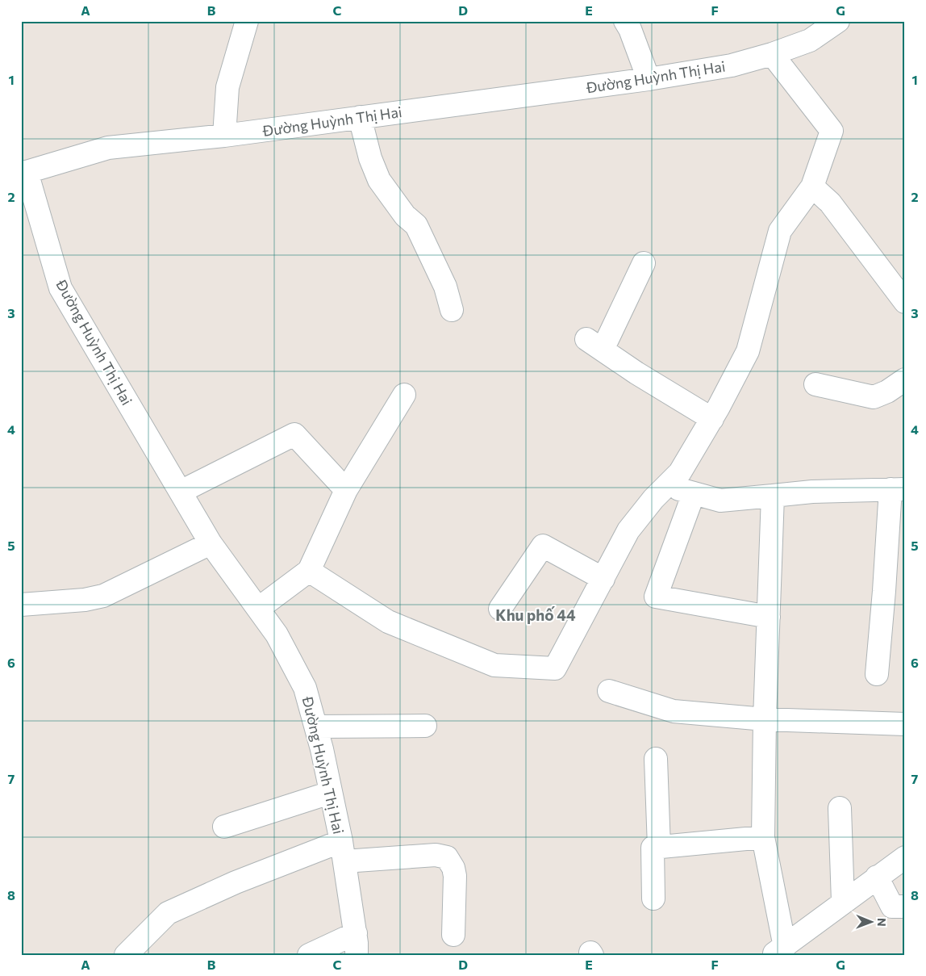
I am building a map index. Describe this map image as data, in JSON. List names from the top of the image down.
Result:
{
  "streets": {
    "street": ["Đường Huỳnh Thị Hai"]
  },
  "districts": ["Khu phố 44"],
  "north": "right",
  "grid": {
    "columns": [
      "A",
      "B",
      "C",
      "D",
      "E",
      "F",
      "G"
    ],
    "rows": [
      "1",
      "2",
      "3",
      "4",
      "5",
      "6",
      "7",
      "8"
    ]
  }
}
